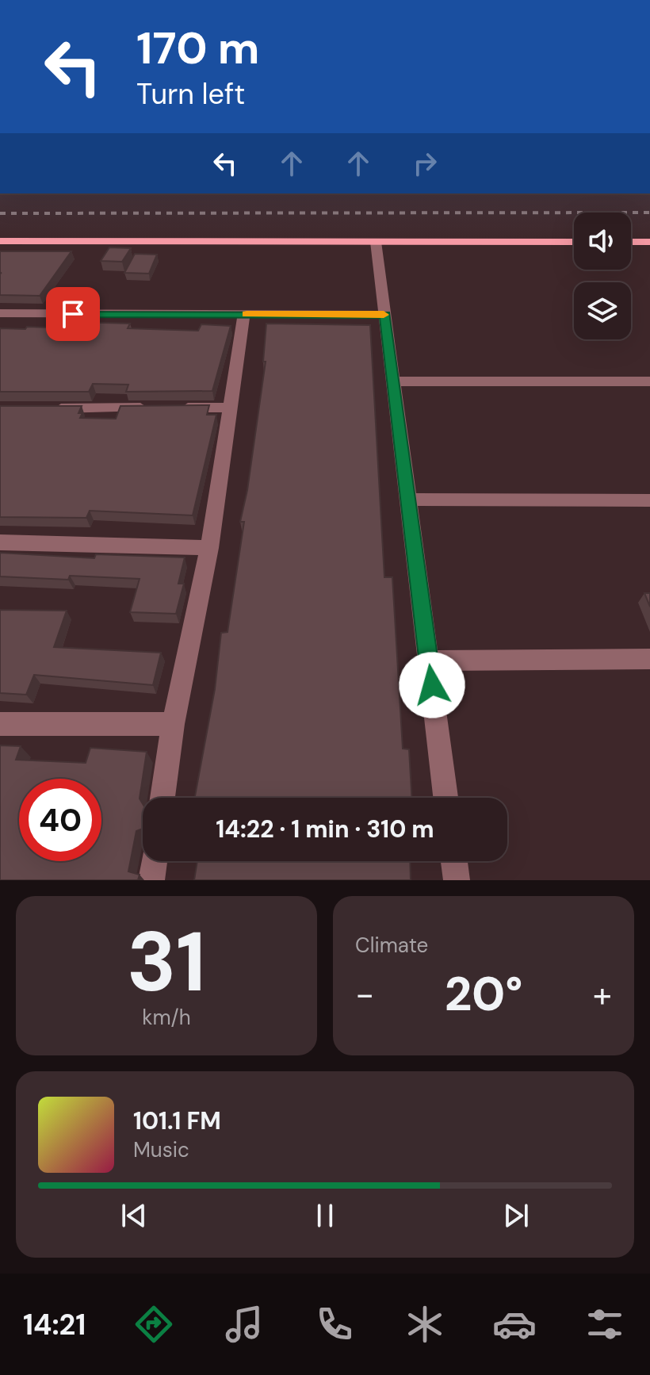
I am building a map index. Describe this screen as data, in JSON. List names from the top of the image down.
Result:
{
  "page": {
    "turn": ["170 m", "Turn left"],
    "limit": "40",
    "trip": "14:22 · 1 min · 310 m",
    "tile": [
      ["31", "km/h"],
      "Climate"
    ],
    "heat": ["−", "20°", "+"],
    "song": ["101.1 FM", "Music"],
    "tabs": "14:21"
  }
}
